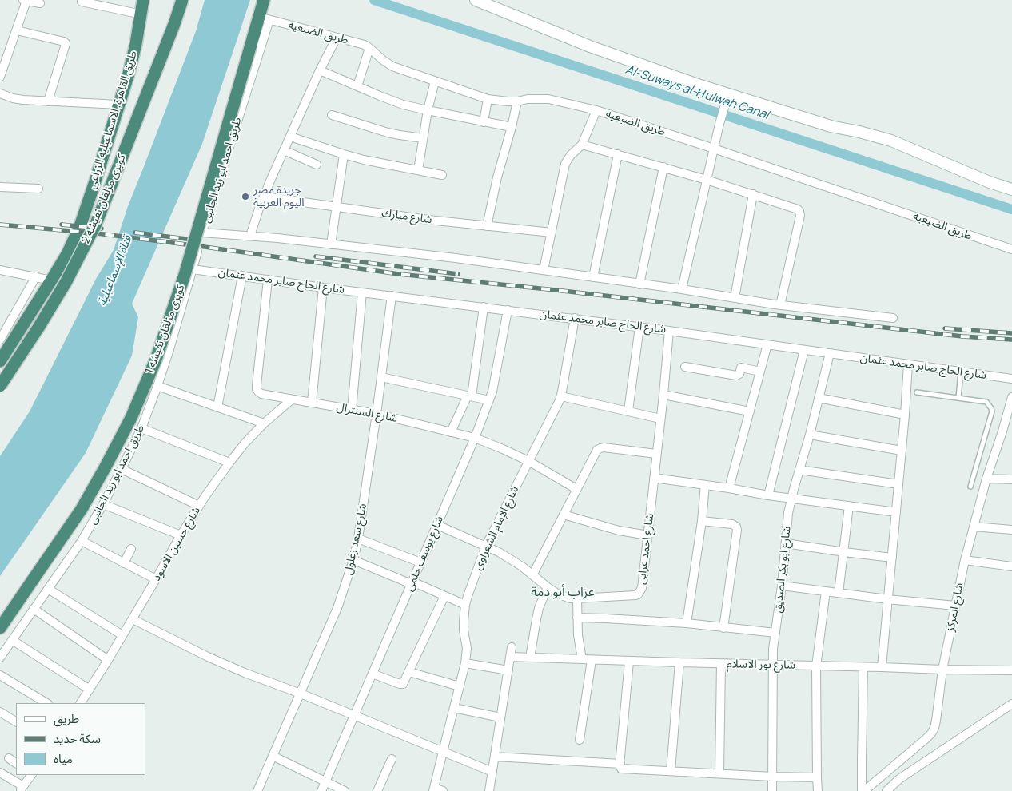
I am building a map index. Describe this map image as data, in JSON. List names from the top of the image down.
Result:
{
  "streets": {
    "highway": ["طريق القاهرة, الاسماعيليه الزراعى", "كوبرى مزلقان نفيشه 2", "كوبرى مزلقان نفيشه 1"],
    "street": [
      "طريق الضبعيه",
      "طريق احمد ابو زيد الجانبى",
      "شارع مبارك",
      "شارع الحاج صابر محمد عثمان",
      "شارع السنترال",
      "شارع الإمام الشعراوى",
      "شارع سعد زغلول",
      "شارع حسين الاسود",
      "شارع احمد عرابى",
      "شارع يوسف حلمى",
      "شارع ابو بكر الصديق",
      "شارع المركز",
      "شارع نور الاسلام"
    ]
  },
  "crossings": [
    ["طريق الضبعيه", "طريق احمد ابو زيد الجانبى"],
    ["طريق الضبعيه", "كوبرى مزلقان نفيشه 1"],
    ["طريق احمد ابو زيد الجانبى", "شارع الحاج صابر محمد عثمان"],
    ["طريق احمد ابو زيد الجانبى", "كوبرى مزلقان نفيشه 1"],
    ["شارع الحاج صابر محمد عثمان", "شارع السنترال"],
    ["شارع الحاج صابر محمد عثمان", "شارع الإمام الشعراوى"],
    ["شارع الحاج صابر محمد عثمان", "شارع سعد زغلول"],
    ["شارع الحاج صابر محمد عثمان", "شارع احمد عرابى"],
    ["شارع الحاج صابر محمد عثمان", "شارع يوسف حلمى"],
    ["شارع الحاج صابر محمد عثمان", "شارع ابو بكر الصديق"],
    ["شارع السنترال", "شارع الإمام الشعراوى"],
    ["شارع السنترال", "شارع سعد زغلول"],
    ["شارع السنترال", "شارع حسين الاسود"],
    ["شارع السنترال", "شارع يوسف حلمى"],
    ["شارع الإمام الشعراوى", "شارع احمد عرابى"],
    ["شارع احمد عرابى", "شارع يوسف حلمى"],
    ["شارع ابو بكر الصديق", "شارع نور الاسلام"],
    ["شارع المركز", "شارع نور الاسلام"]
  ],
  "districts": ["عزاب أبو دمة"],
  "water": ["Al-Suways al-Ḥulwah Canal", "قناة الإسماعيلية"],
  "places": ["جريدة مصر اليوم العربية"],
  "legend": ["طريق", "سكة حديد", "مياه"]
}
